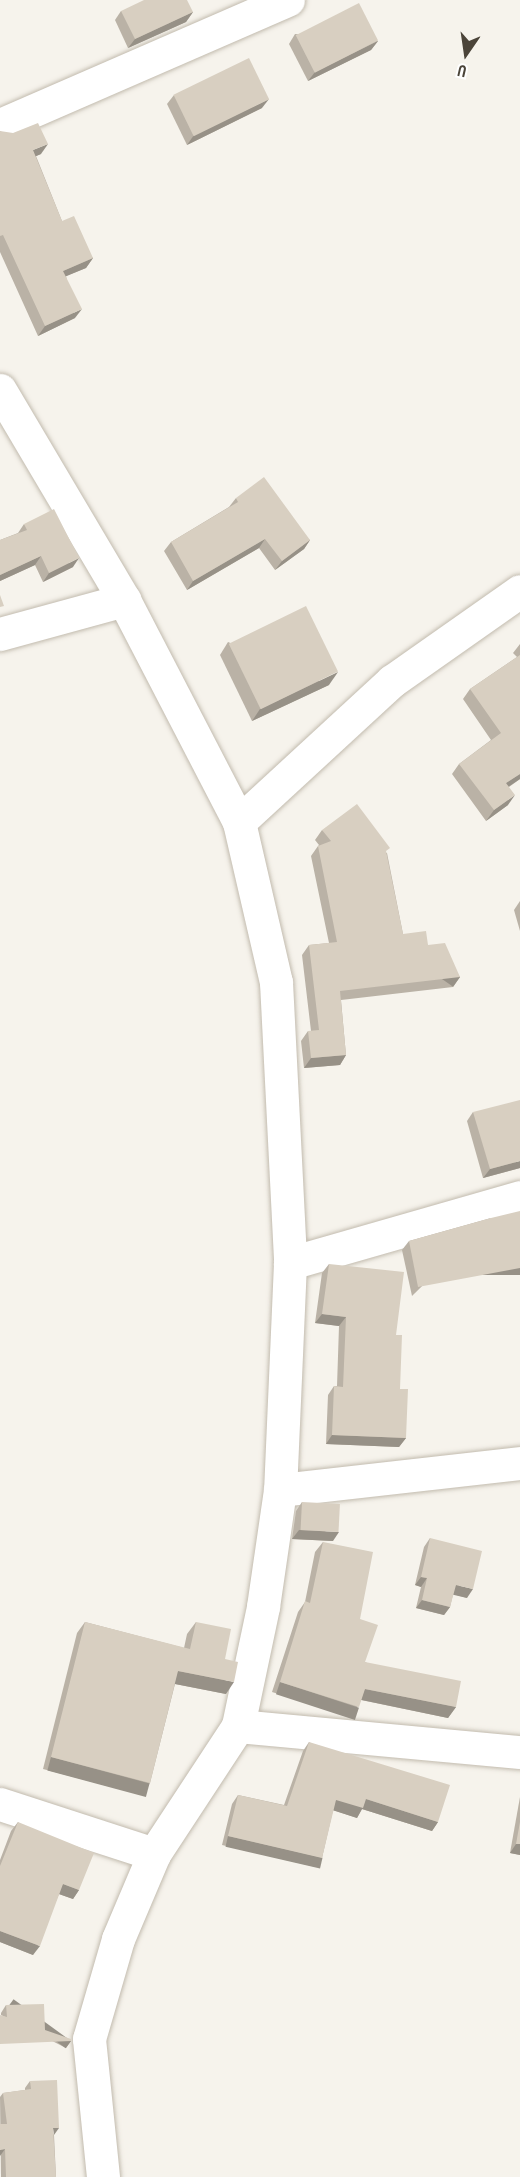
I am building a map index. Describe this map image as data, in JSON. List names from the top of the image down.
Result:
{
  "north": "bottom"
}
